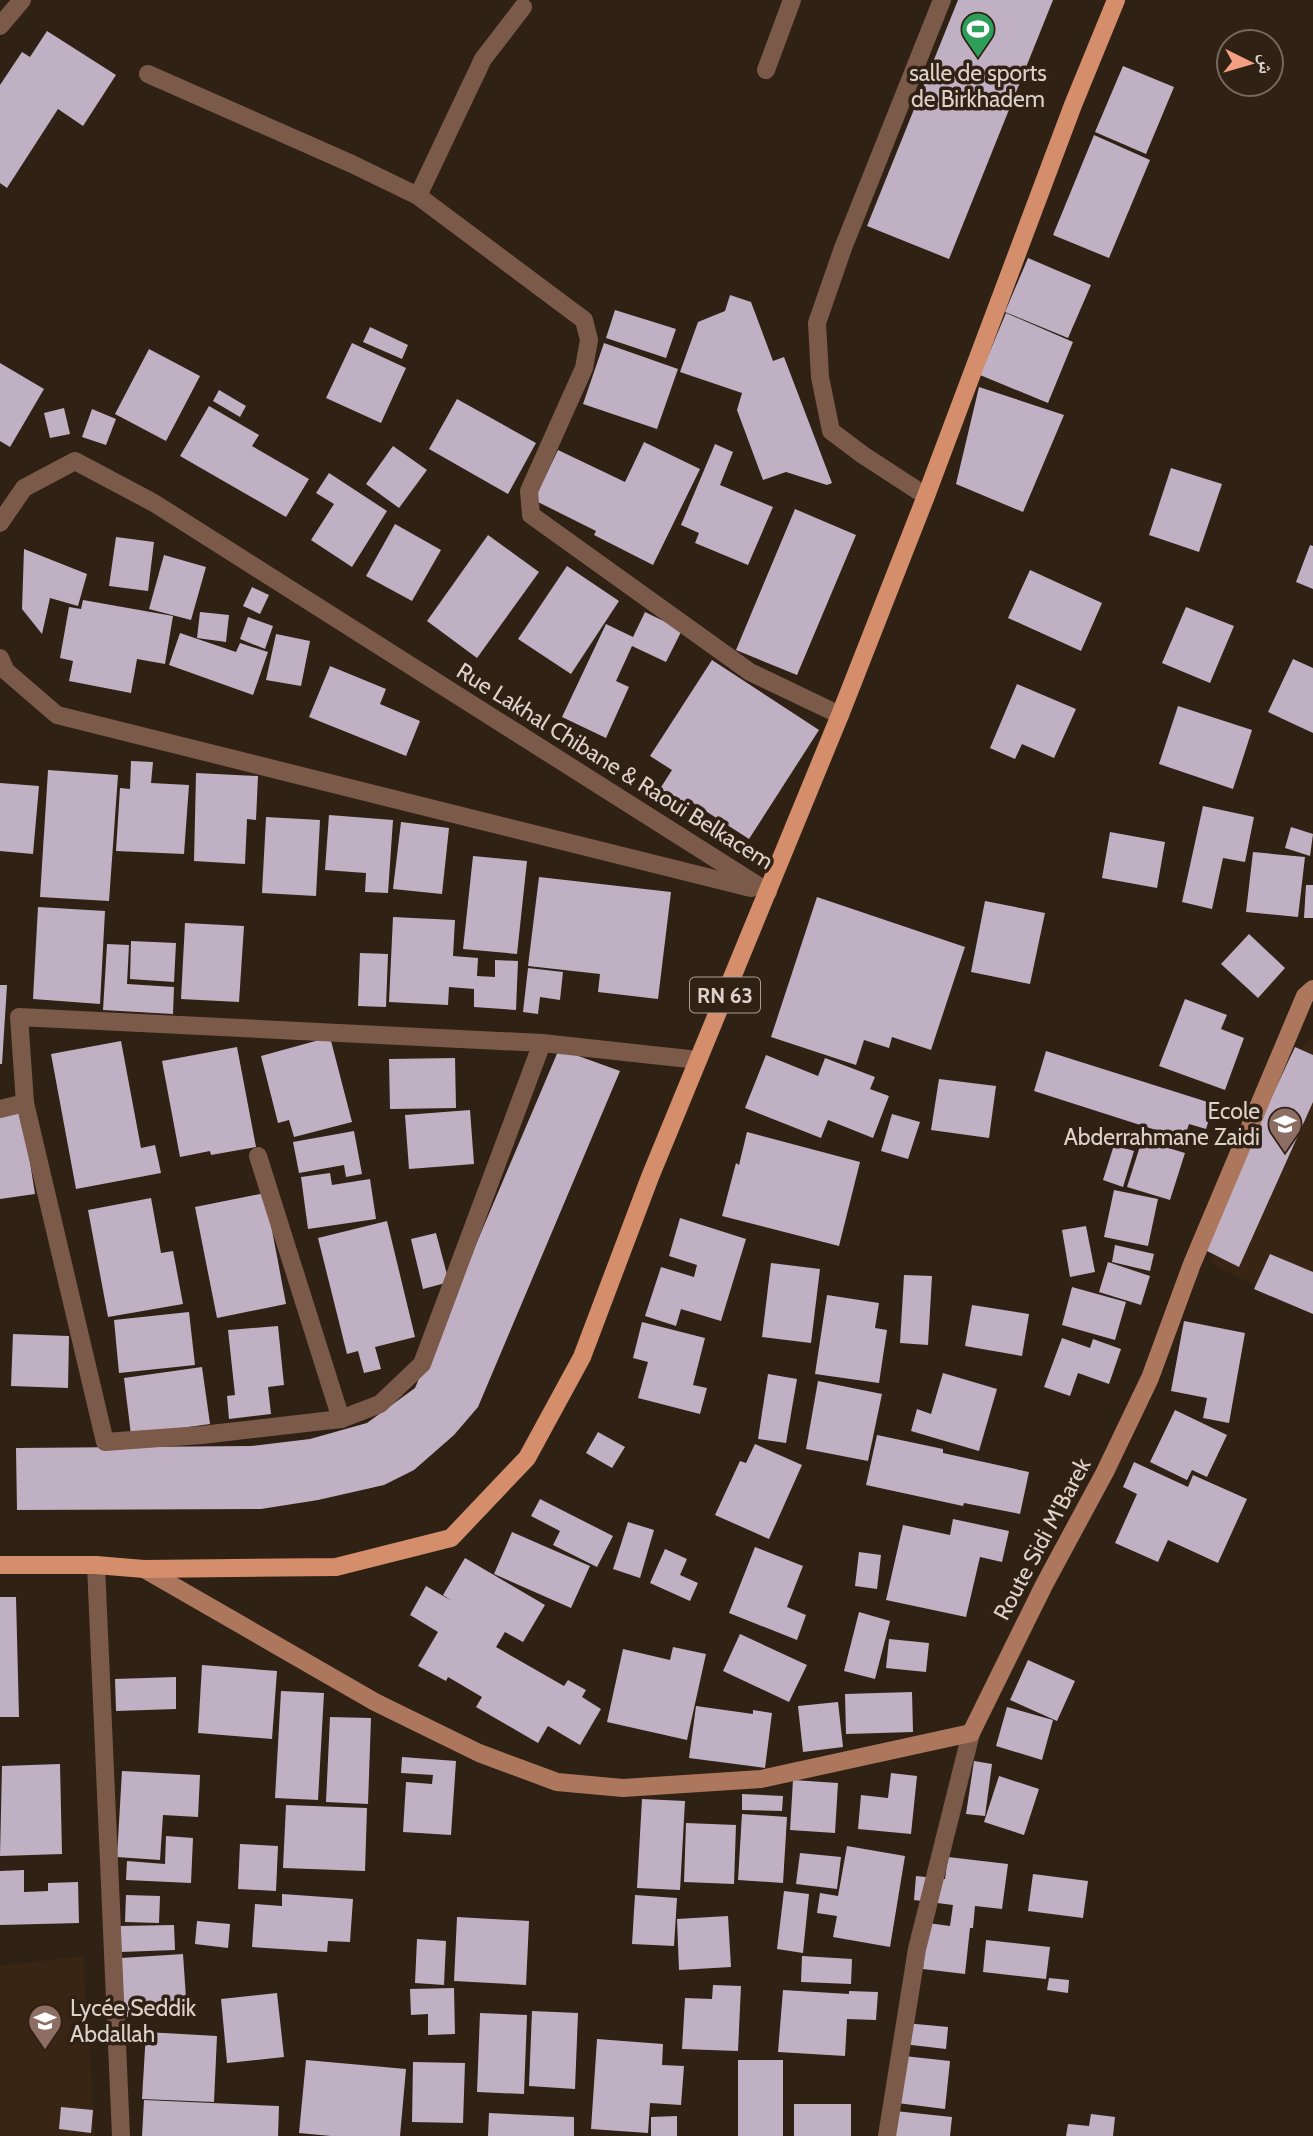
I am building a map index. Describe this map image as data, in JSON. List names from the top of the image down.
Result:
{
  "streets": {
    "main road": ["RN 63", "Route Sidi M'Barek"],
    "street": ["Rue Lakhal Chibane & Raoui Belkacem"]
  },
  "crossings": [
    ["Rue Lakhal Chibane & Raoui Belkacem", "RN 63"]
  ],
  "places": {
    "sports": ["salle de sports de Birkhadem"],
    "school or university": ["Ecole Abderrahmane Zaidi", "Lycée Seddik Abdallah"]
  },
  "north": "right"
}
